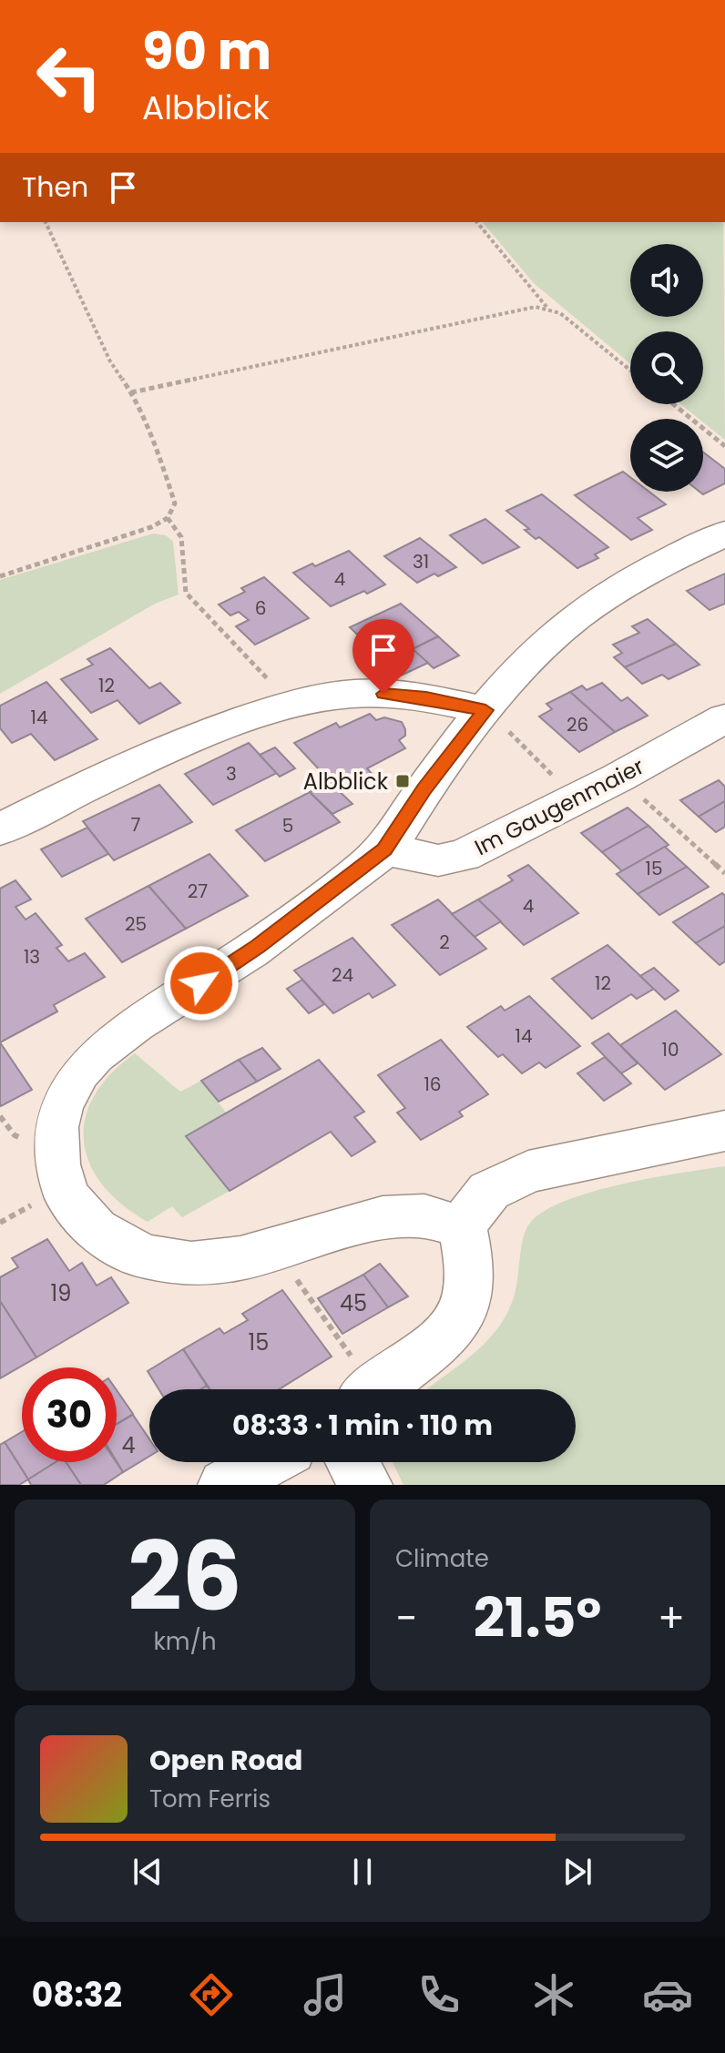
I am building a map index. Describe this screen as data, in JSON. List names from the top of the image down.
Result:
{
  "streets": {
    "street": ["Im Gaugenmaier"]
  },
  "places": {
    "transit": ["Albblick"]
  },
  "house_numbers": [
    "31",
    "4",
    "6",
    "12",
    "14",
    "26",
    "3",
    "7",
    "5",
    "15",
    "27",
    "4",
    "25",
    "2",
    "13",
    "24",
    "12",
    "14",
    "10",
    "16",
    "19",
    "45",
    "15",
    "4"
  ],
  "page": {
    "turn": ["90 m", "Albblick"],
    "then": "Then",
    "limit": "30",
    "trip": "08:33 · 1 min · 110 m",
    "tile": [
      ["26", "km/h"],
      "Climate"
    ],
    "heat": ["−", "21.5°", "+"],
    "song": ["Open Road", "Tom Ferris"],
    "tabs": "08:32"
  }
}
